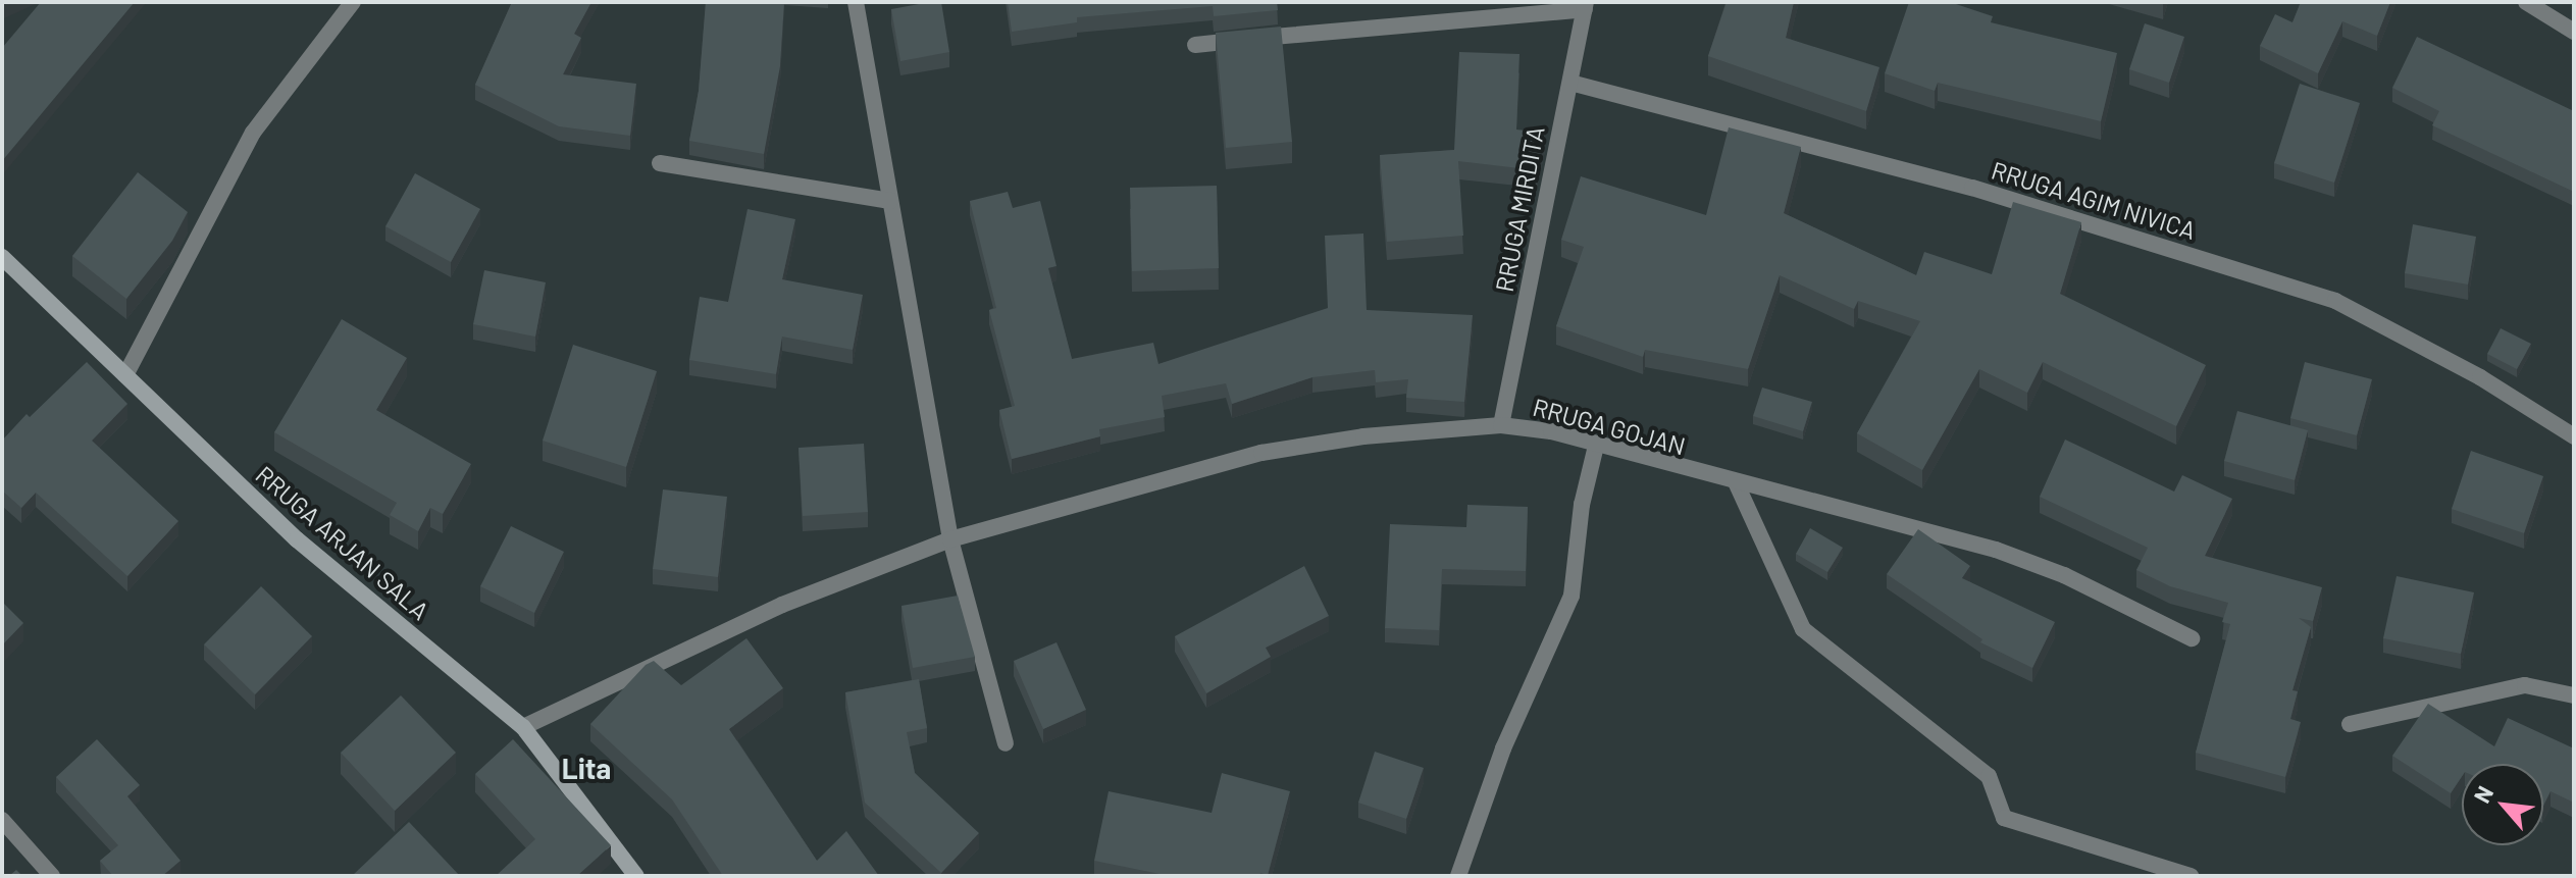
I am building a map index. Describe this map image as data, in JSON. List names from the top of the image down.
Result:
{
  "streets": {
    "street": [
      "RRUGA AGIM NIVICA",
      "RRUGA MIRDITA",
      "RRUGA GOJAN",
      "RRUGA ARJAN SALA"
    ]
  },
  "crossings": [
    ["RRUGA AGIM NIVICA", "RRUGA MIRDITA"],
    ["RRUGA MIRDITA", "RRUGA GOJAN"],
    ["RRUGA GOJAN", "RRUGA ARJAN SALA"]
  ],
  "districts": ["Lita"],
  "north": "top left"
}
